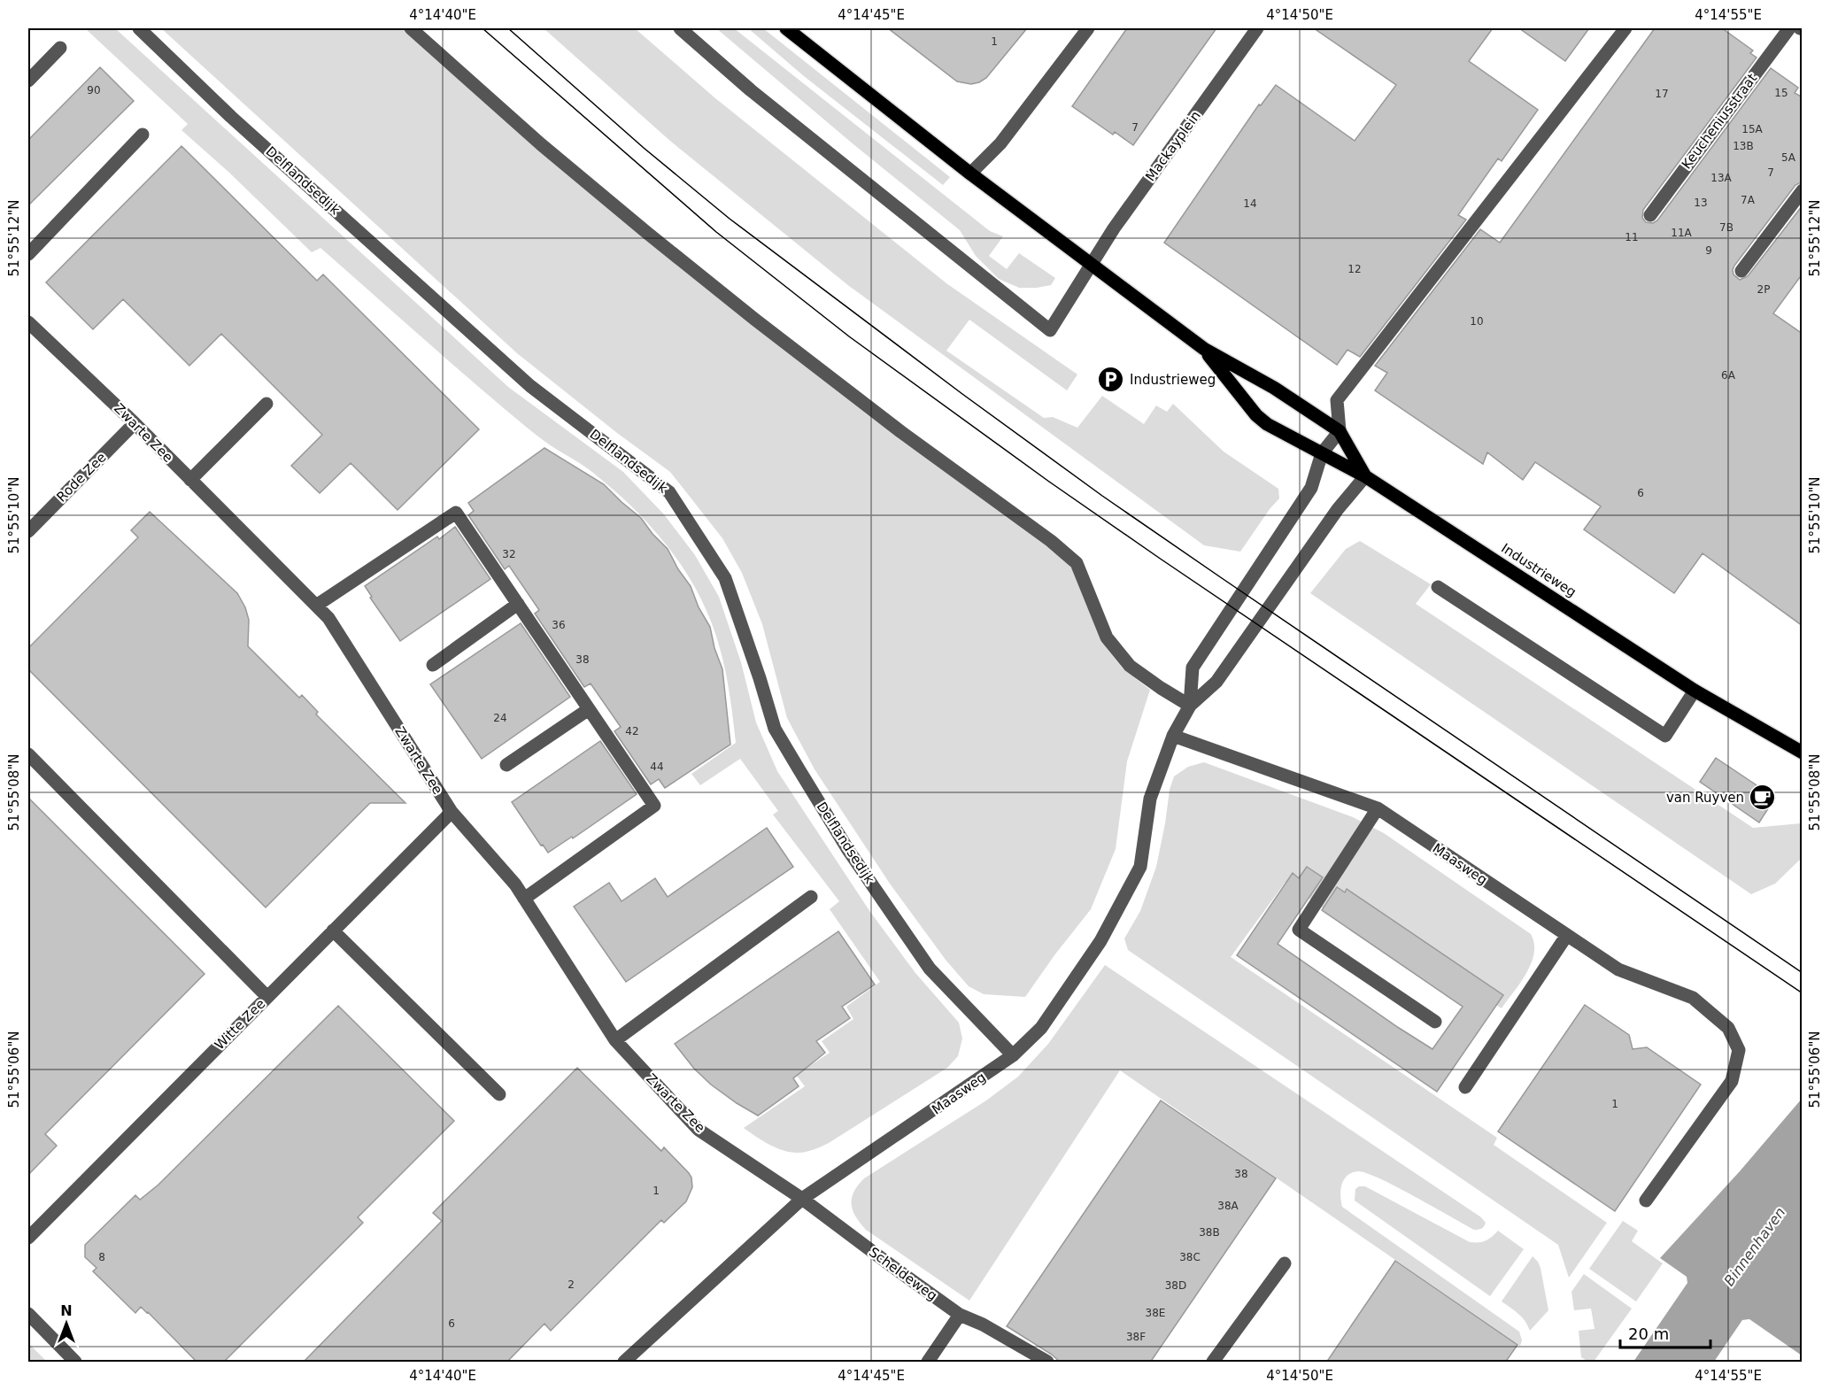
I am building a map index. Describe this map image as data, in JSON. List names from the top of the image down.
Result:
{
  "streets": {
    "main road": ["Industrieweg"],
    "street": [
      "Keucheniusstraat",
      "Mackayplein",
      "Delflandsedijk",
      "Zwarte Zee",
      "Rode Zee",
      "Maasweg",
      "Witte Zee",
      "Scheldeweg"
    ]
  },
  "crossings": [
    ["Mackayplein", "Industrieweg"],
    ["Delflandsedijk", "Maasweg"],
    ["Zwarte Zee", "Rode Zee"],
    ["Zwarte Zee", "Maasweg"],
    ["Zwarte Zee", "Witte Zee"],
    ["Zwarte Zee", "Scheldeweg"],
    ["Industrieweg", "Maasweg"],
    ["Maasweg", "Scheldeweg"]
  ],
  "water": ["Binnenhaven"],
  "places": {
    "parking": ["Industrieweg"],
    "cafe": ["van Ruyven"]
  },
  "house_numbers": [
    "1",
    "90",
    "15",
    "17",
    "7",
    "15A",
    "13B",
    "5A",
    "7",
    "13A",
    "7A",
    "13",
    "14",
    "7B",
    "11A",
    "11",
    "9",
    "12",
    "2P",
    "10",
    "6A",
    "6",
    "32",
    "36",
    "38",
    "24",
    "42",
    "44",
    "1",
    "38",
    "1",
    "38A",
    "38B",
    "8",
    "38C",
    "2",
    "38D",
    "38E",
    "6",
    "38F"
  ],
  "scale_bar": "20 m",
  "north": "top",
  "coordinates": [
    "4°14'40\"E",
    "4°14'45\"E",
    "4°14'50\"E",
    "4°14'55\"E",
    "51°55'12\"N",
    "51°55'10\"N",
    "51°55'08\"N",
    "51°55'06\"N"
  ]
}
